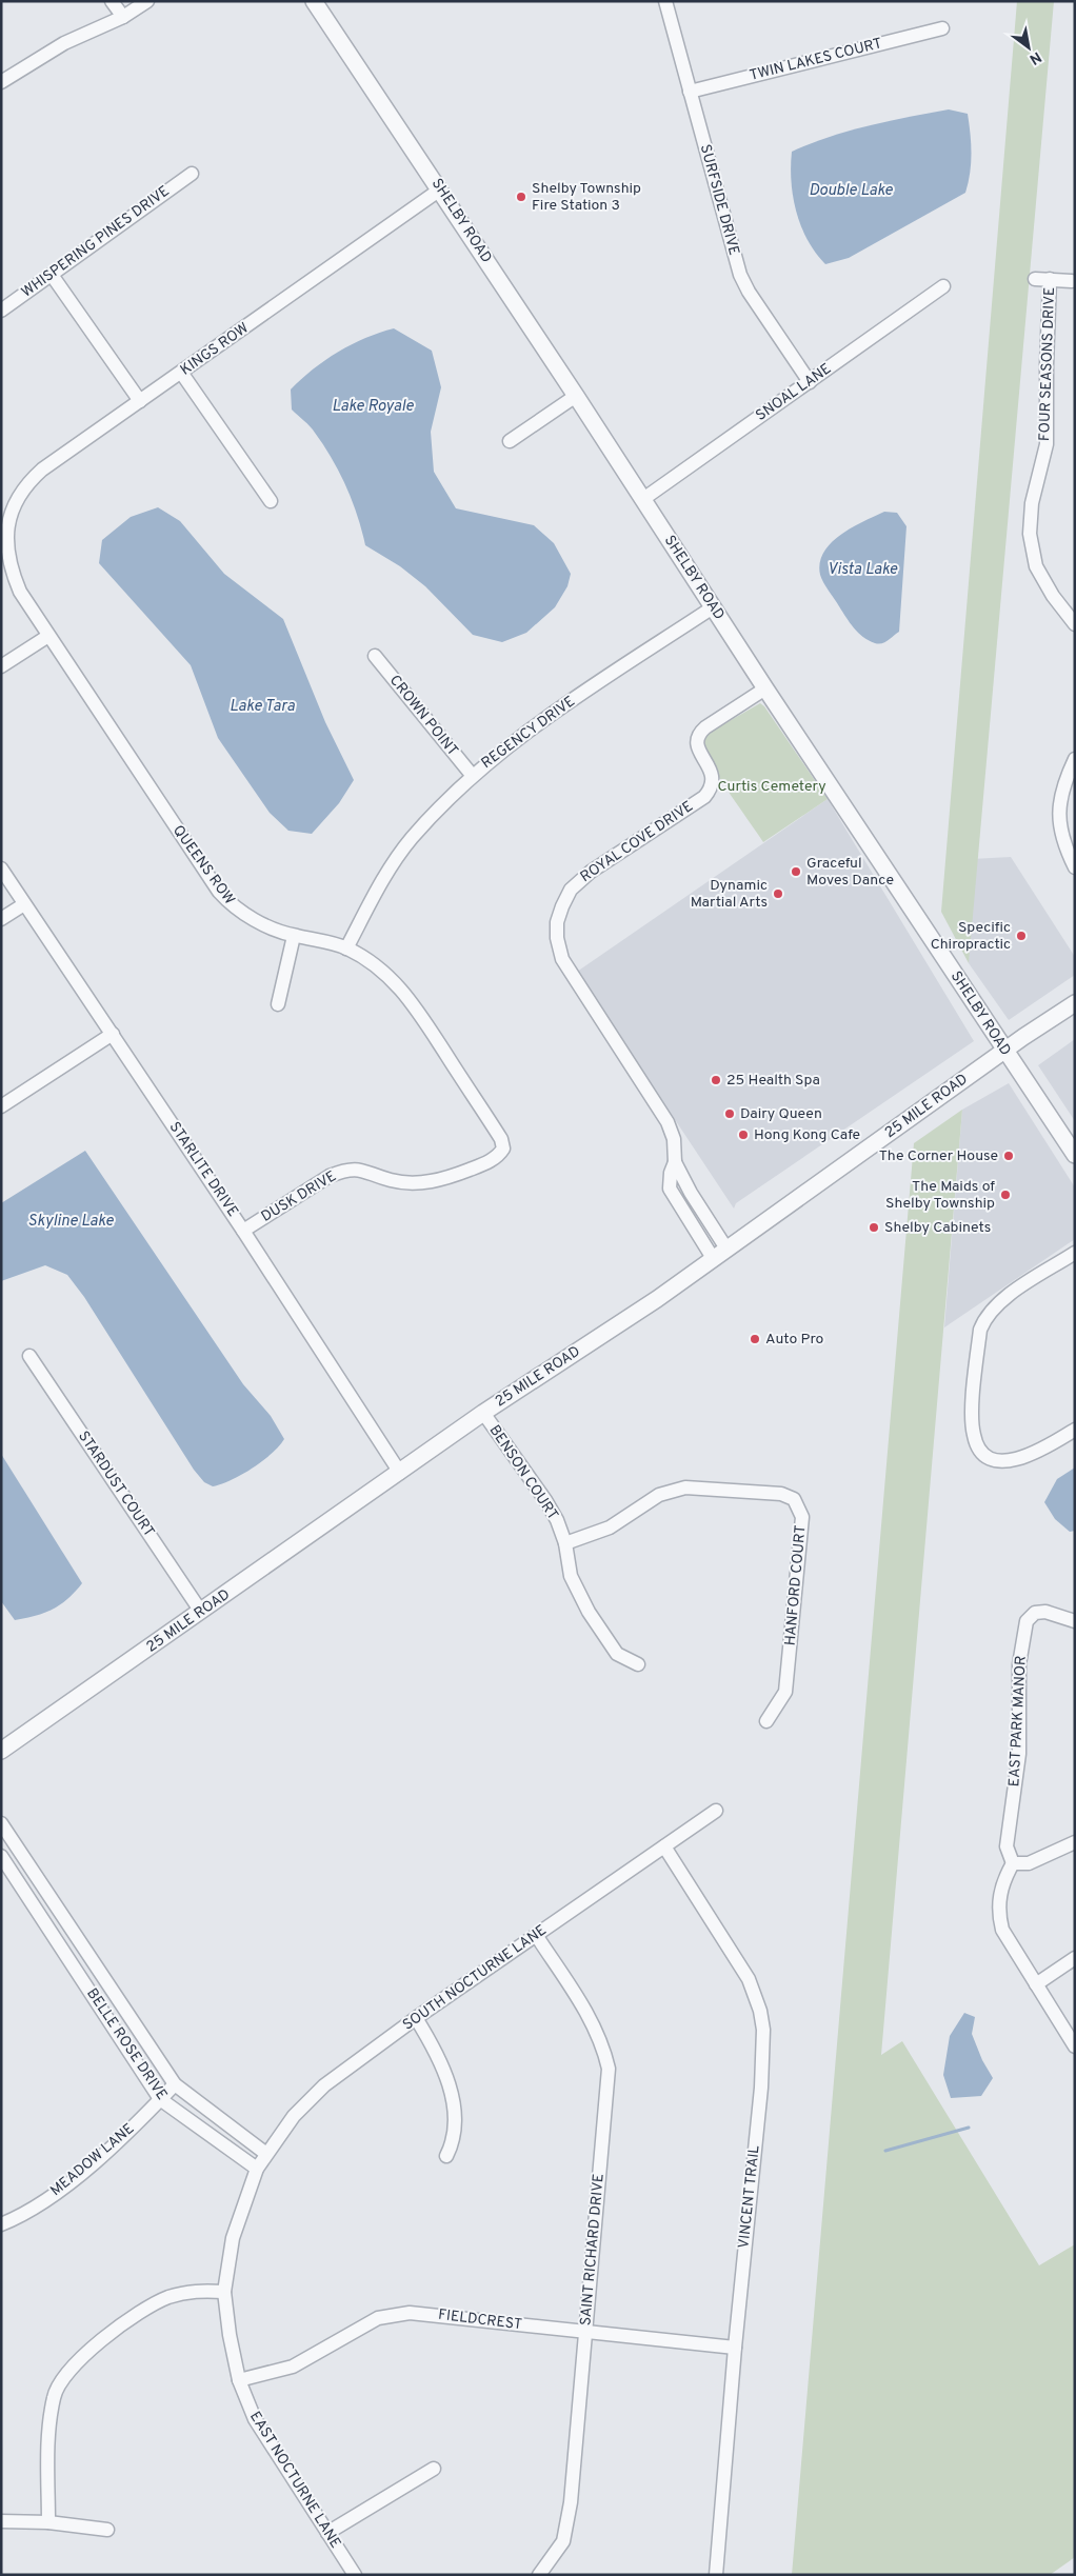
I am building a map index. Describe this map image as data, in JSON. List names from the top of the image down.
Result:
{
  "streets": {
    "street": [
      "TWIN LAKES COURT",
      "SURFSIDE DRIVE",
      "SHELBY ROAD",
      "WHISPERING PINES DRIVE",
      "KINGS ROW",
      "FOUR SEASONS DRIVE",
      "SNOAL LANE",
      "CROWN POINT",
      "REGENCY DRIVE",
      "ROYAL COVE DRIVE",
      "QUEENS ROW",
      "25 MILE ROAD",
      "STARLITE DRIVE",
      "DUSK DRIVE",
      "BENSON COURT",
      "STARDUST COURT",
      "HANFORD COURT",
      "EAST PARK MANOR",
      "SOUTH NOCTURNE LANE",
      "BELLE ROSE DRIVE",
      "MEADOW LANE",
      "VINCENT TRAIL",
      "SAINT RICHARD DRIVE",
      "FIELDCREST",
      "EAST NOCTURNE LANE"
    ]
  },
  "crossings": [
    ["TWIN LAKES COURT", "SURFSIDE DRIVE"],
    ["SURFSIDE DRIVE", "SNOAL LANE"],
    ["SHELBY ROAD", "KINGS ROW"],
    ["SHELBY ROAD", "SNOAL LANE"],
    ["SHELBY ROAD", "REGENCY DRIVE"],
    ["SHELBY ROAD", "ROYAL COVE DRIVE"],
    ["SHELBY ROAD", "25 MILE ROAD"],
    ["KINGS ROW", "QUEENS ROW"],
    ["CROWN POINT", "REGENCY DRIVE"],
    ["REGENCY DRIVE", "QUEENS ROW"],
    ["ROYAL COVE DRIVE", "25 MILE ROAD"],
    ["QUEENS ROW", "DUSK DRIVE"],
    ["25 MILE ROAD", "STARLITE DRIVE"],
    ["25 MILE ROAD", "BENSON COURT"],
    ["25 MILE ROAD", "STARDUST COURT"],
    ["STARLITE DRIVE", "DUSK DRIVE"],
    ["BENSON COURT", "HANFORD COURT"],
    ["SOUTH NOCTURNE LANE", "BELLE ROSE DRIVE"],
    ["SOUTH NOCTURNE LANE", "VINCENT TRAIL"],
    ["SOUTH NOCTURNE LANE", "SAINT RICHARD DRIVE"],
    ["SOUTH NOCTURNE LANE", "EAST NOCTURNE LANE"],
    ["BELLE ROSE DRIVE", "MEADOW LANE"],
    ["BELLE ROSE DRIVE", "EAST NOCTURNE LANE"],
    ["VINCENT TRAIL", "FIELDCREST"],
    ["SAINT RICHARD DRIVE", "FIELDCREST"],
    ["FIELDCREST", "EAST NOCTURNE LANE"]
  ],
  "water": [
    "Double Lake",
    "Lake Royale",
    "Vista Lake",
    "Lake Tara",
    "Skyline Lake"
  ],
  "parks": ["Curtis Cemetery"],
  "places": [
    "Shelby Township Fire Station 3",
    "Graceful Moves Dance",
    "Dynamic Martial Arts",
    "Specific Chiropractic",
    "25 Health Spa",
    "Dairy Queen",
    "Hong Kong Cafe",
    "The Corner House",
    "The Maids of Shelby Township",
    "Shelby Cabinets",
    "Auto Pro"
  ],
  "north": "bottom right"
}
